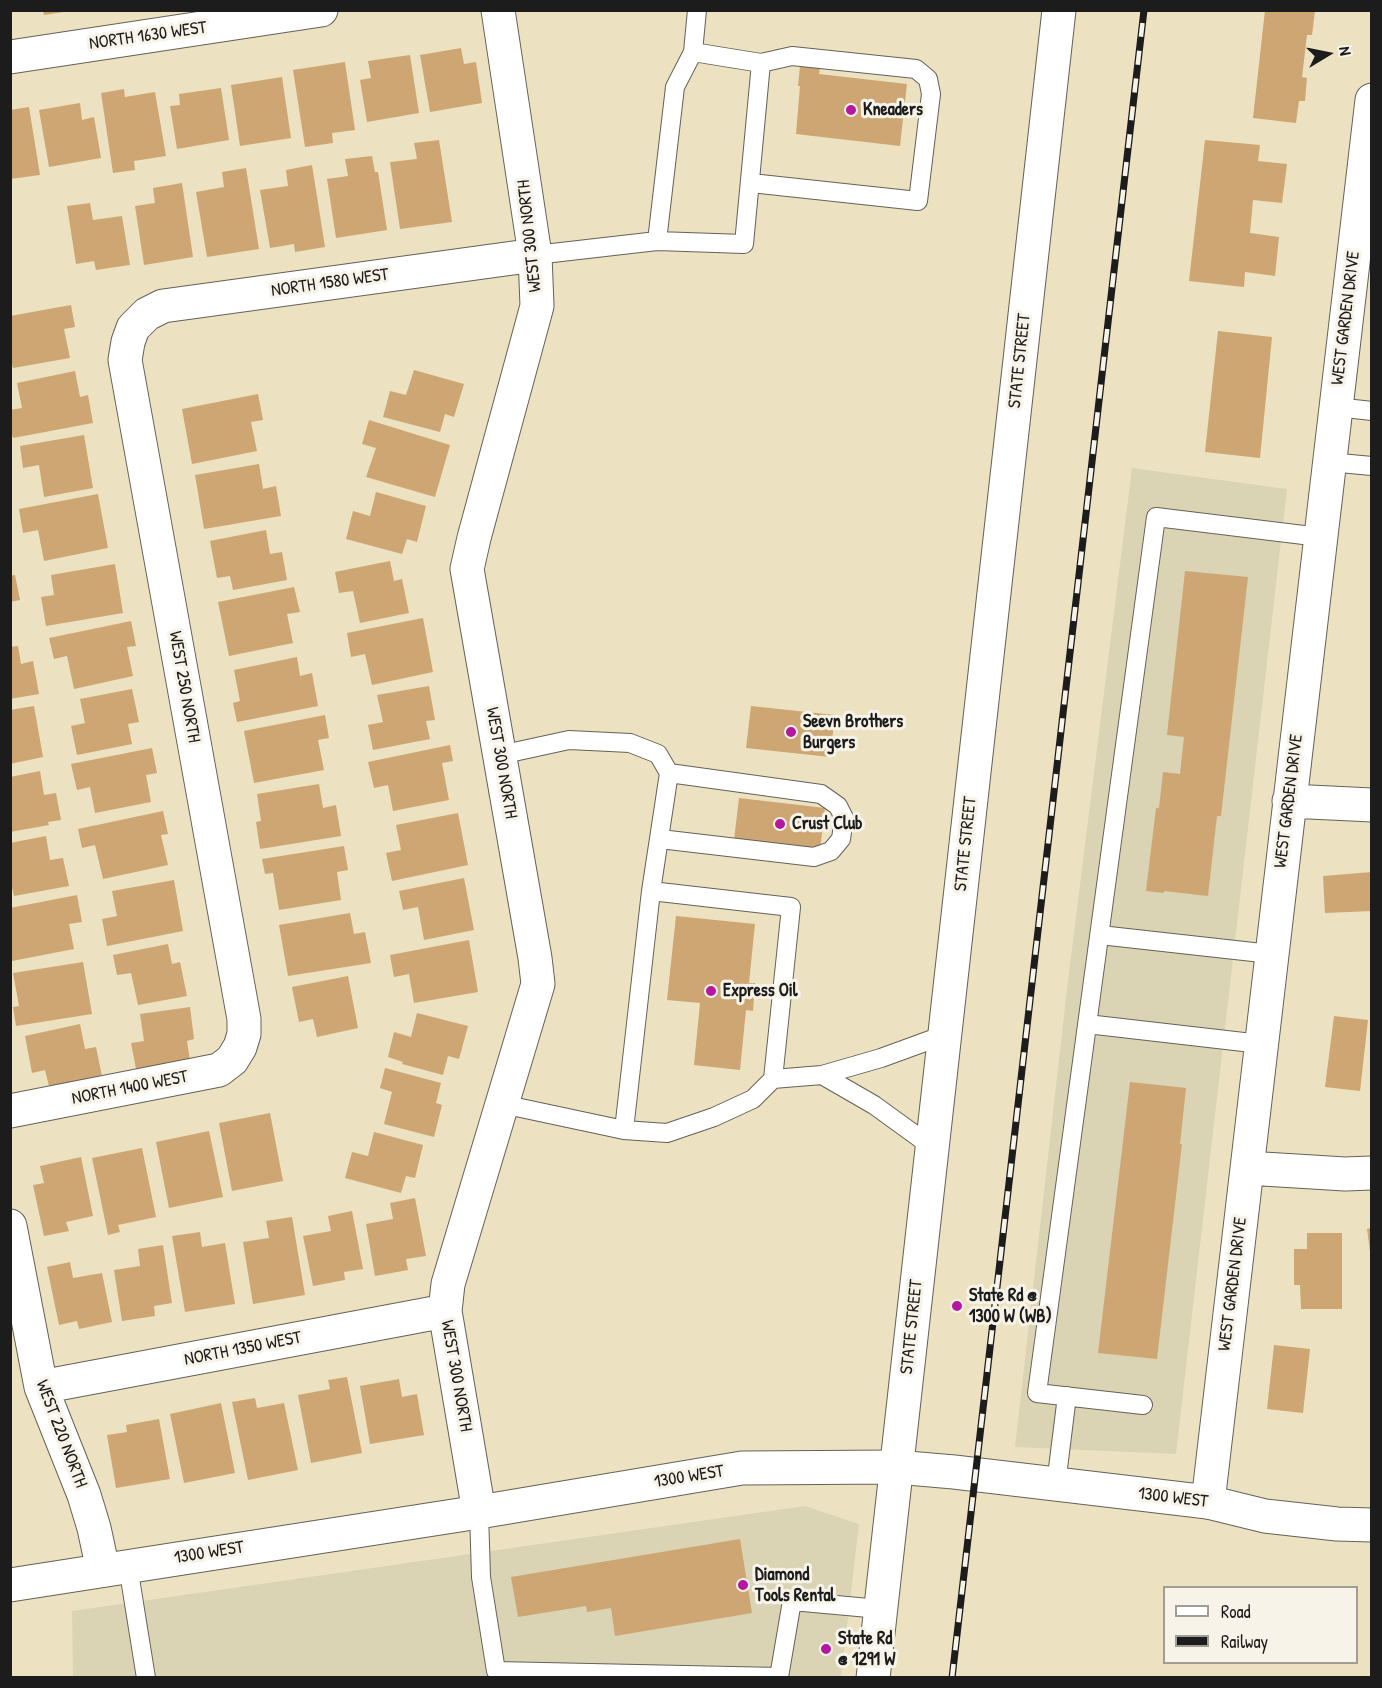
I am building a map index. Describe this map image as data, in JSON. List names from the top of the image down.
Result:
{
  "streets": {
    "street": [
      "NORTH 1630 WEST",
      "WEST 300 NORTH",
      "NORTH 1580 WEST",
      "WEST GARDEN DRIVE",
      "STATE STREET",
      "WEST 250 NORTH",
      "NORTH 1400 WEST",
      "NORTH 1350 WEST",
      "WEST 220 NORTH",
      "1300 WEST"
    ]
  },
  "crossings": [
    ["WEST 300 NORTH", "NORTH 1580 WEST"],
    ["WEST 300 NORTH", "NORTH 1350 WEST"],
    ["WEST 300 NORTH", "1300 WEST"],
    ["NORTH 1580 WEST", "WEST 250 NORTH"],
    ["WEST GARDEN DRIVE", "1300 WEST"],
    ["STATE STREET", "1300 WEST"],
    ["WEST 250 NORTH", "NORTH 1400 WEST"],
    ["NORTH 1350 WEST", "WEST 220 NORTH"],
    ["WEST 220 NORTH", "1300 WEST"]
  ],
  "places": [
    "Kneaders",
    "Seevn Brothers Burgers",
    "Crust Club",
    "Express Oil",
    "State Rd @ 1300 W (WB)",
    "Diamond Tools Rental",
    "State Rd @ 1291 W"
  ],
  "legend": ["Road", "Railway"],
  "north": "right"
}
